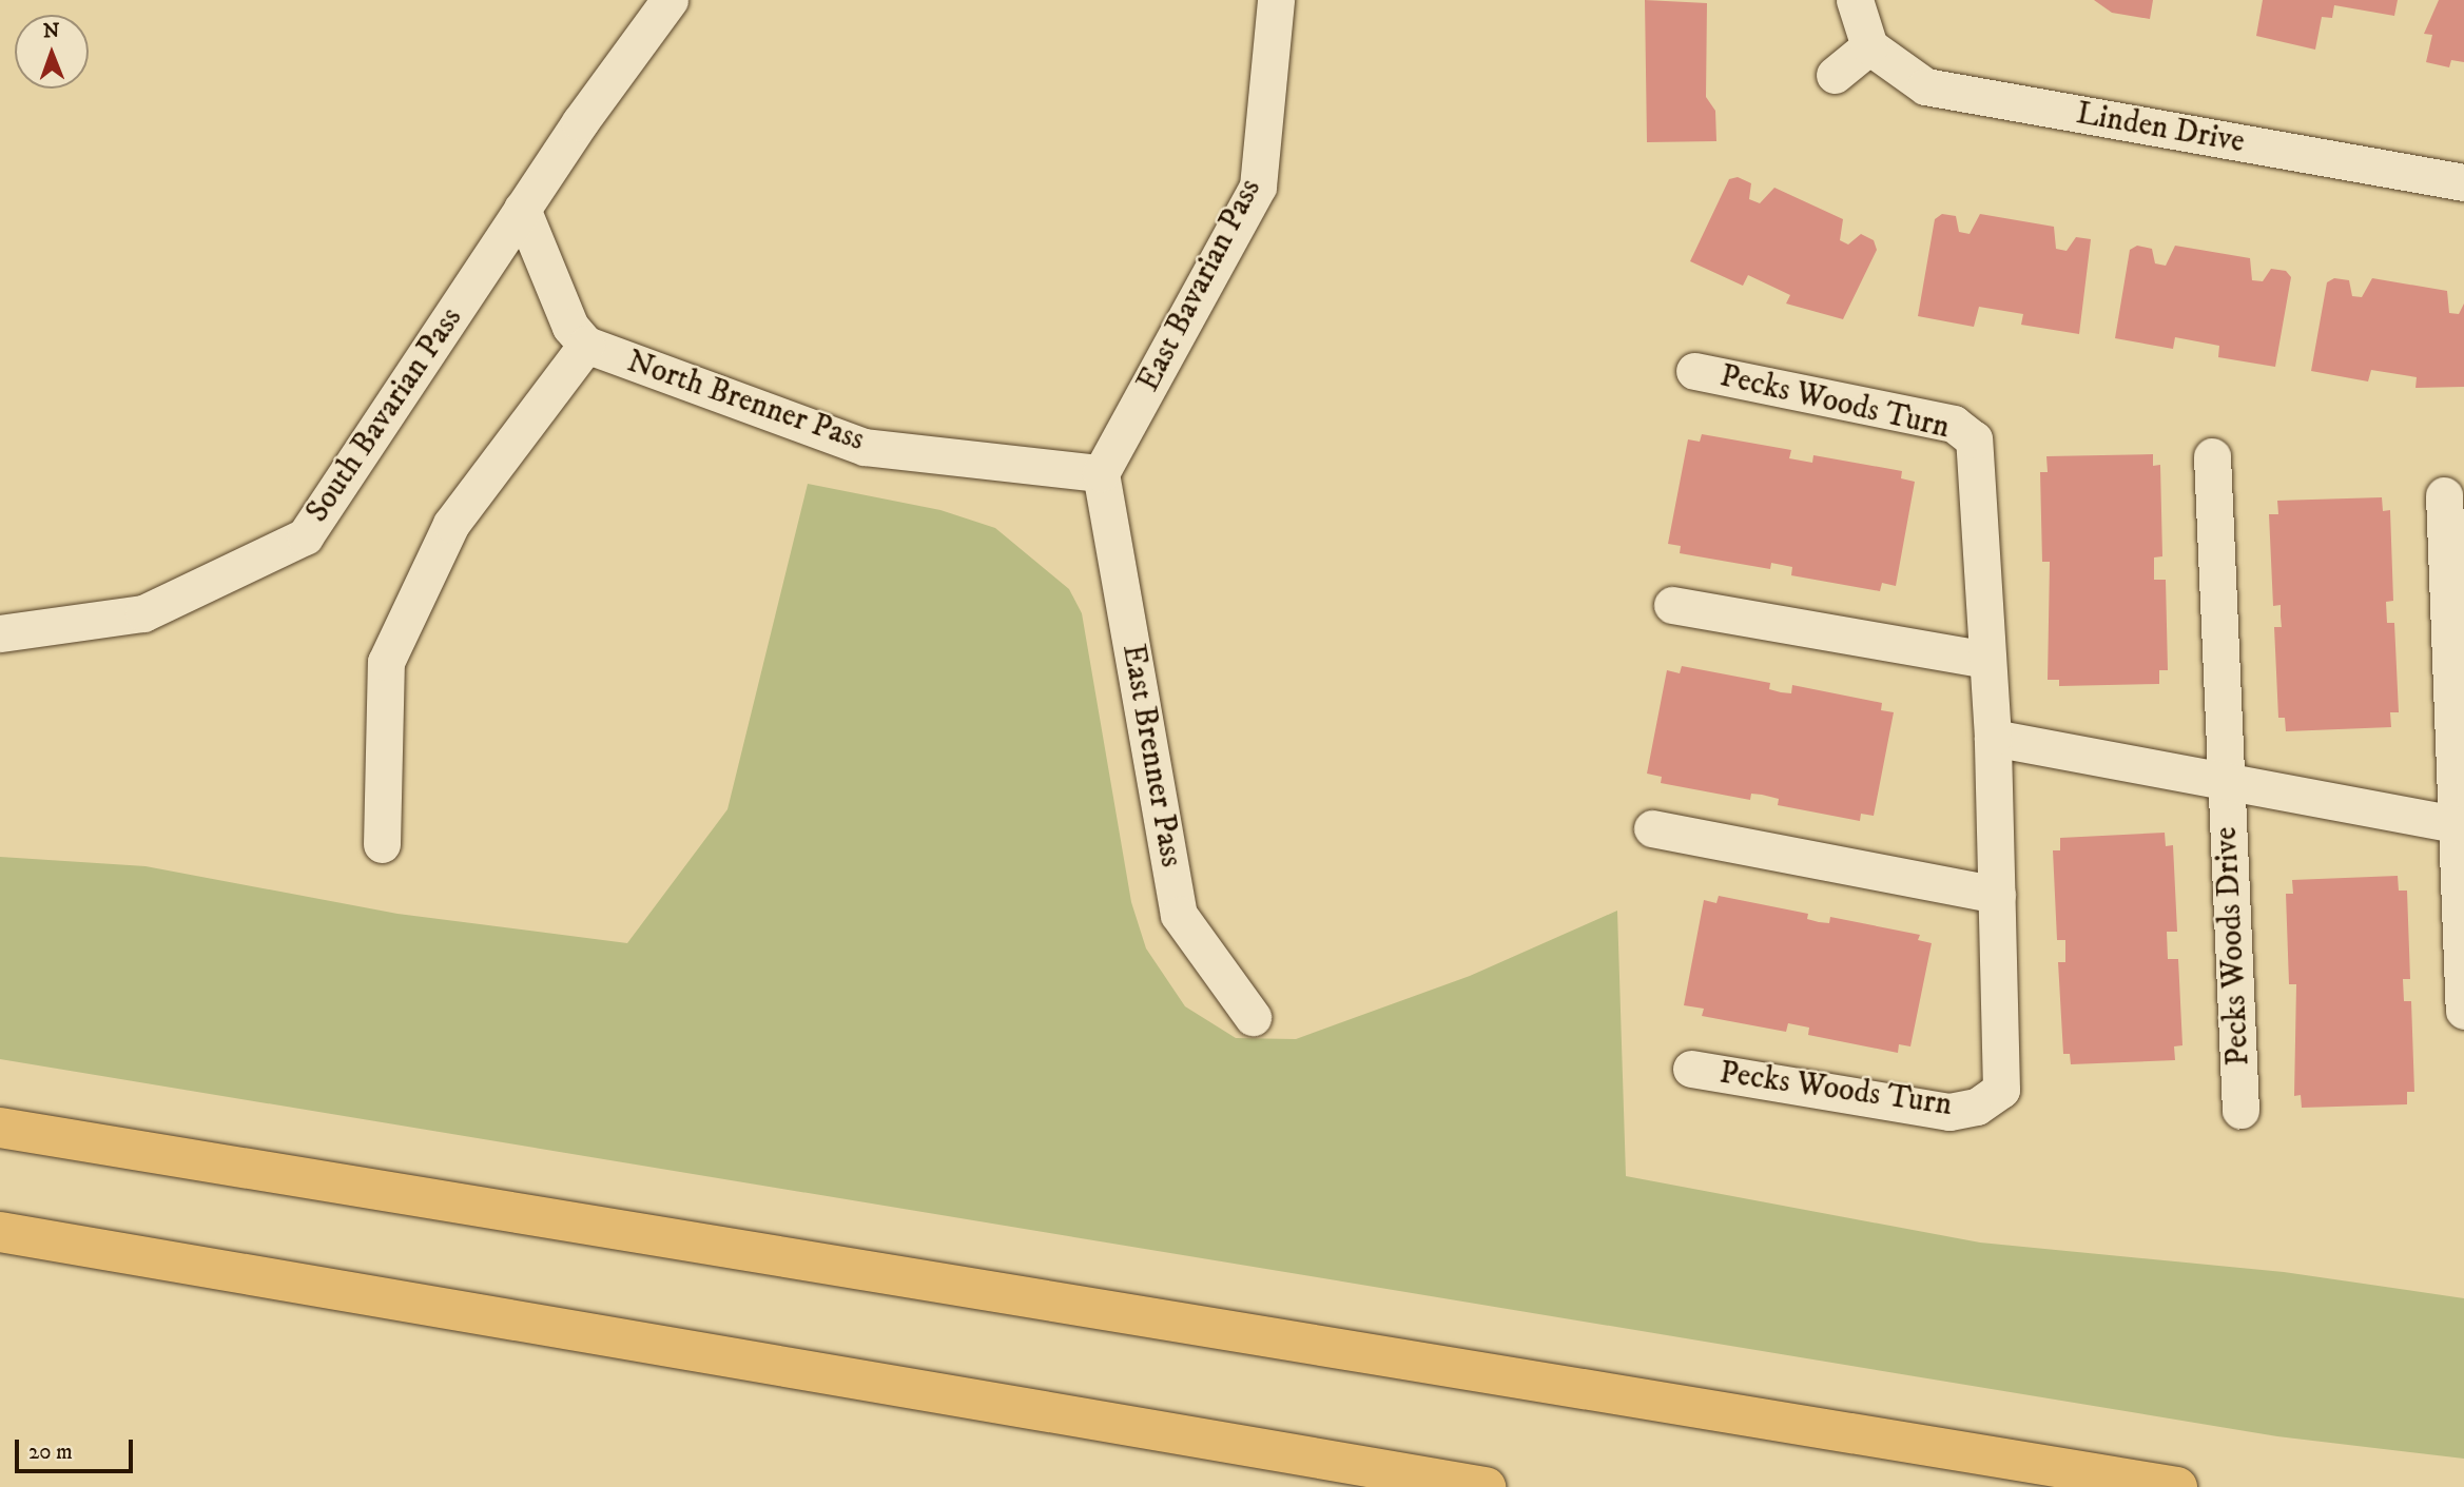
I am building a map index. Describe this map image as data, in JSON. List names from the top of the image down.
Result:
{
  "streets": {
    "street": [
      "Linden Drive",
      "East Bavarian Pass",
      "North Brenner Pass",
      "Pecks Woods Turn",
      "South Bavarian Pass",
      "East Brenner Pass",
      "Pecks Woods Drive"
    ]
  },
  "crossings": [
    ["East Bavarian Pass", "North Brenner Pass"],
    ["East Bavarian Pass", "East Brenner Pass"],
    ["North Brenner Pass", "South Bavarian Pass"],
    ["North Brenner Pass", "East Brenner Pass"],
    ["Pecks Woods Turn", "Pecks Woods Drive"]
  ],
  "scale_bar": "20 m",
  "north": "top"
}
